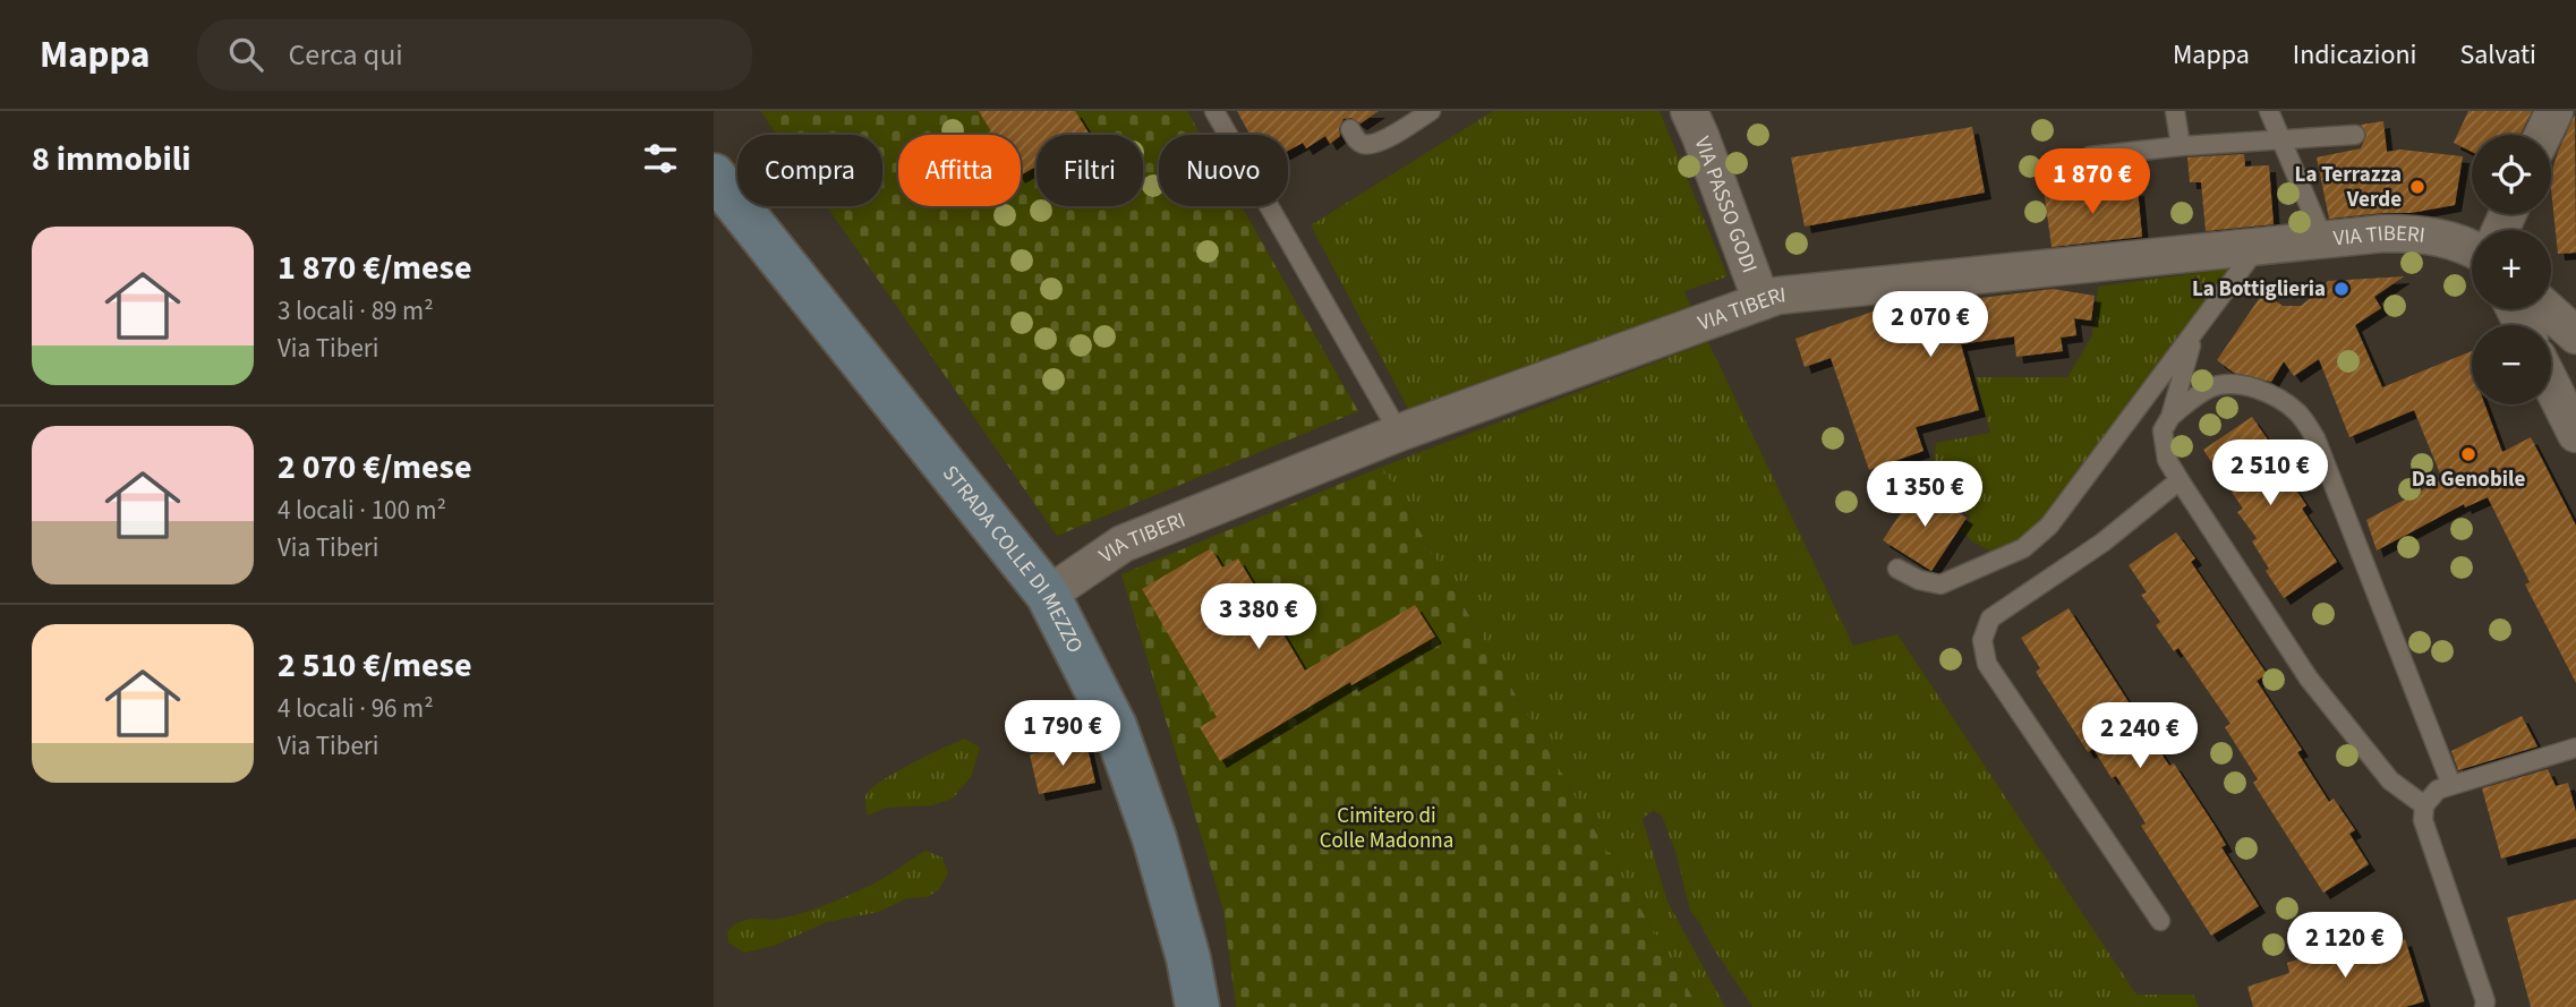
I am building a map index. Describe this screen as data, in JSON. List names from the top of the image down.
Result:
{
  "streets": {
    "street": ["VIA PASSO GODI", "VIA TIBERI", "STRADA COLLE DI MEZZO"]
  },
  "crossings": [
    ["VIA PASSO GODI", "VIA TIBERI"],
    ["VIA TIBERI", "STRADA COLLE DI MEZZO"]
  ],
  "parks": ["Cimitero di Colle Madonna"],
  "places": ["La Terrazza Verde", "La Bottiglieria", "Da Genobile"],
  "page": {
    "header": "Mappa",
    "search": "Cerca qui",
    "nav": ["Mappa", "Indicazioni", "Salvati"],
    "heading": "8 immobili",
    "map_buttons": ["+", "−"],
    "chip": [
      "Compra",
      "Affitta",
      "Filtri",
      "Nuovo"
    ],
    "price": [
      "1 870 €",
      "2 070 €",
      "2 510 €",
      "1 350 €",
      "3 380 €",
      "1 790 €",
      "2 240 €",
      "2 120 €"
    ],
    "list": [
      {
        "name": "1 870 €/mese",
        "note": "3 locali · 89 m² · Via Tiberi"
      },
      {
        "name": "2 070 €/mese",
        "note": "4 locali · 100 m² · Via Tiberi"
      },
      {
        "name": "2 510 €/mese",
        "note": "4 locali · 96 m² · Via Tiberi"
      }
    ]
  }
}
